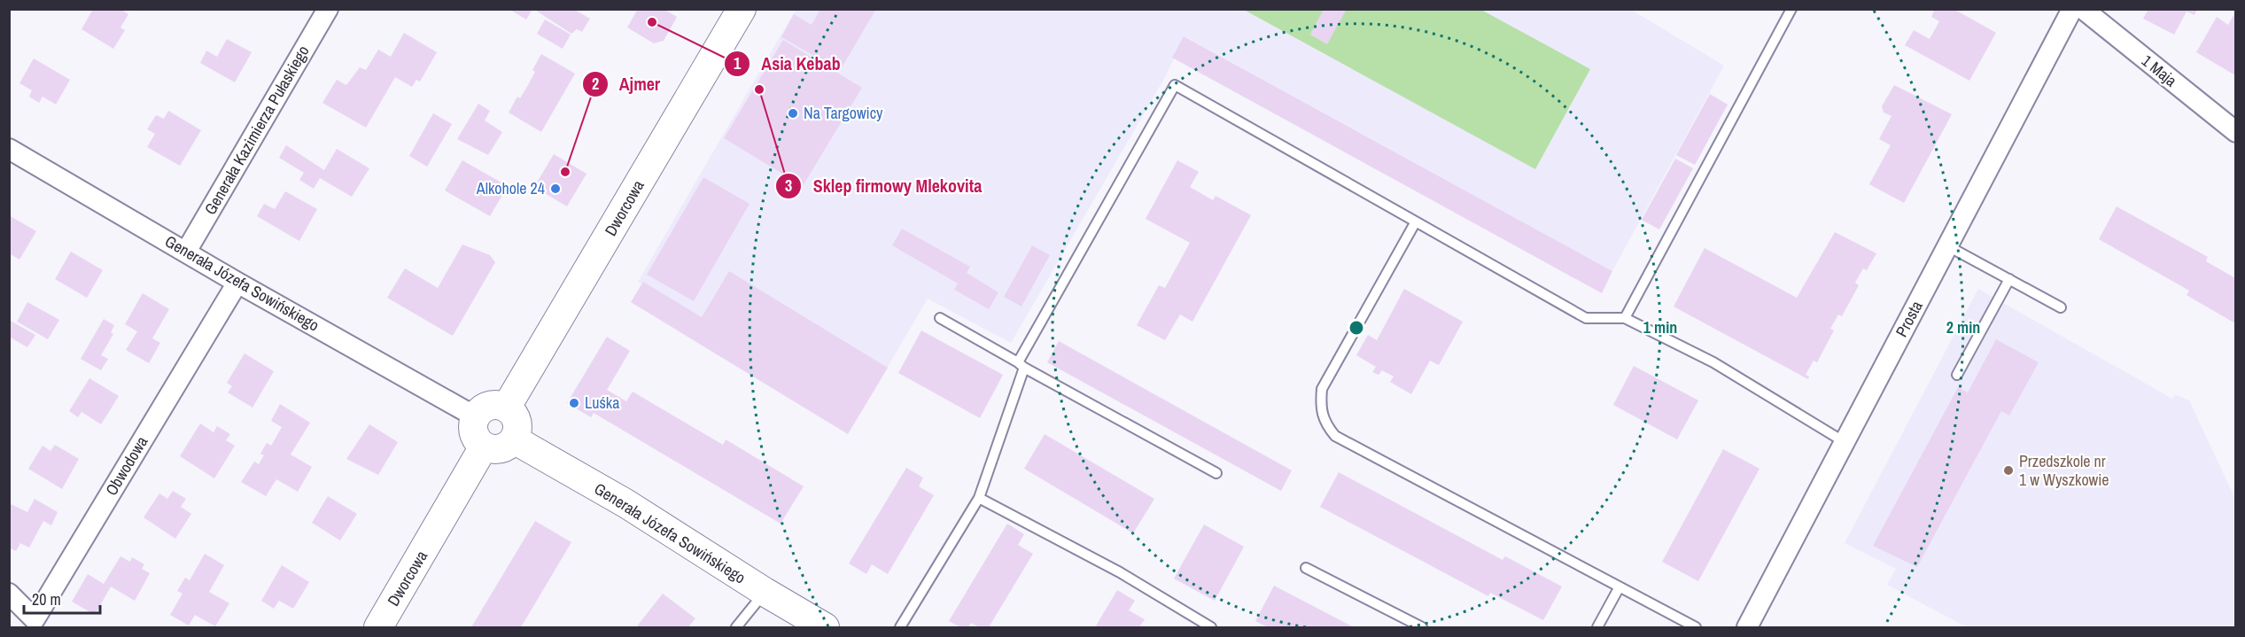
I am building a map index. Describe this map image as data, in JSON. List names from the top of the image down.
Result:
{
  "streets": {
    "street": [
      "1 Maja",
      "Generała Kazimierza Pułaskiego",
      "Dworcowa",
      "Generała Józefa Sowińskiego",
      "Prosta",
      "Obwodowa"
    ]
  },
  "crossings": [
    ["Generała Kazimierza Pułaskiego", "Generała Józefa Sowińskiego"],
    ["Dworcowa", "Generała Józefa Sowińskiego"],
    ["Generała Józefa Sowińskiego", "Obwodowa"]
  ],
  "places": [
    "Asia Kebab",
    "Sklep firmowy Mlekovita",
    "Na Targowicy",
    "Ajmer",
    "Alkohole 24",
    "Luśka",
    "Przedszkole nr 1 w Wyszkowie"
  ],
  "scale_bar": "20 m",
  "rings": ["1 min", "2 min"]
}
